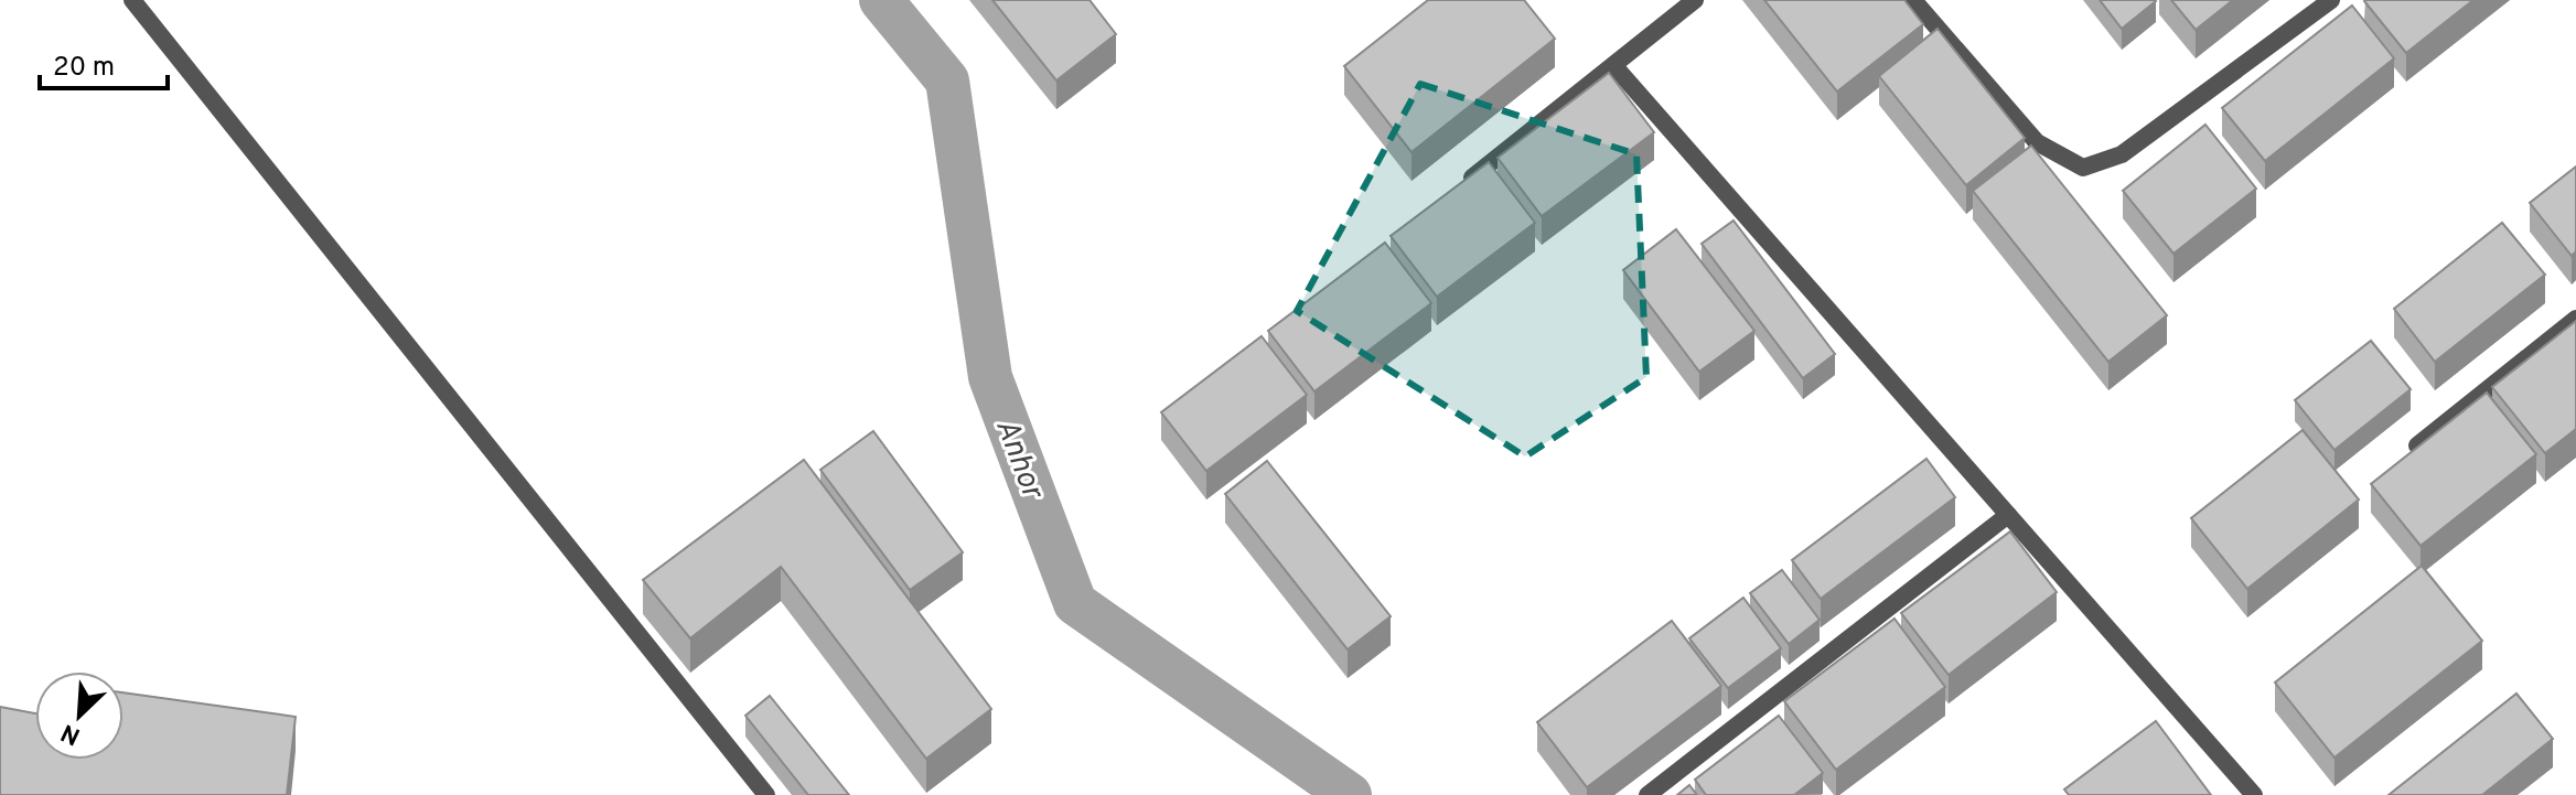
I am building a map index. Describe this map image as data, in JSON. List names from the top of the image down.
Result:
{
  "water": ["Anhor"],
  "scale_bar": "20 m",
  "north": "bottom left"
}
